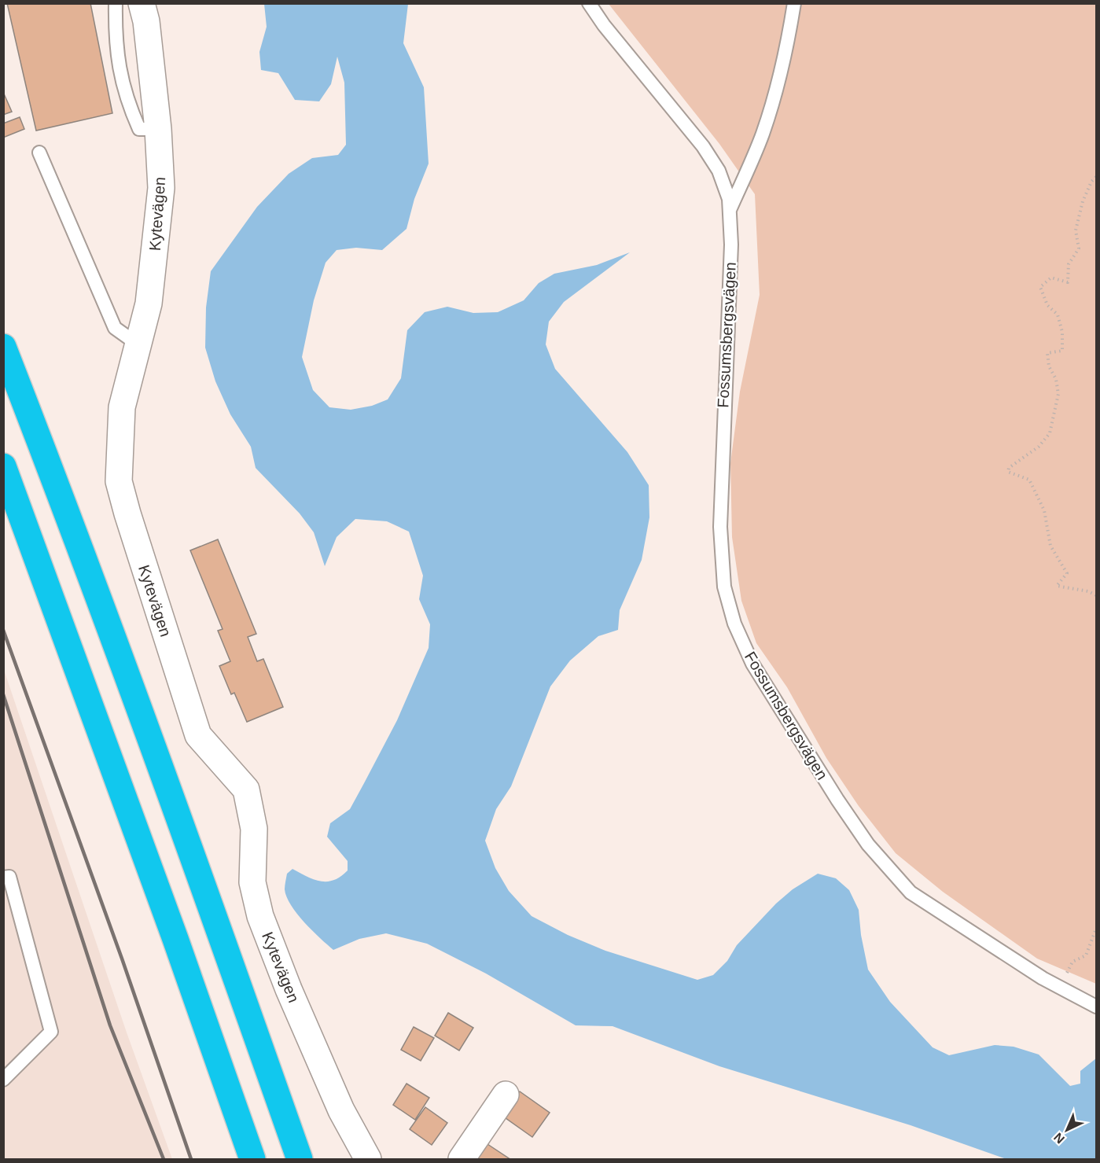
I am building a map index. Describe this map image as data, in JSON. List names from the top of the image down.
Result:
{
  "streets": {
    "street": ["Kytevägen"],
    "lane": ["Fossumsbergsvägen"]
  },
  "north": "bottom left"
}
